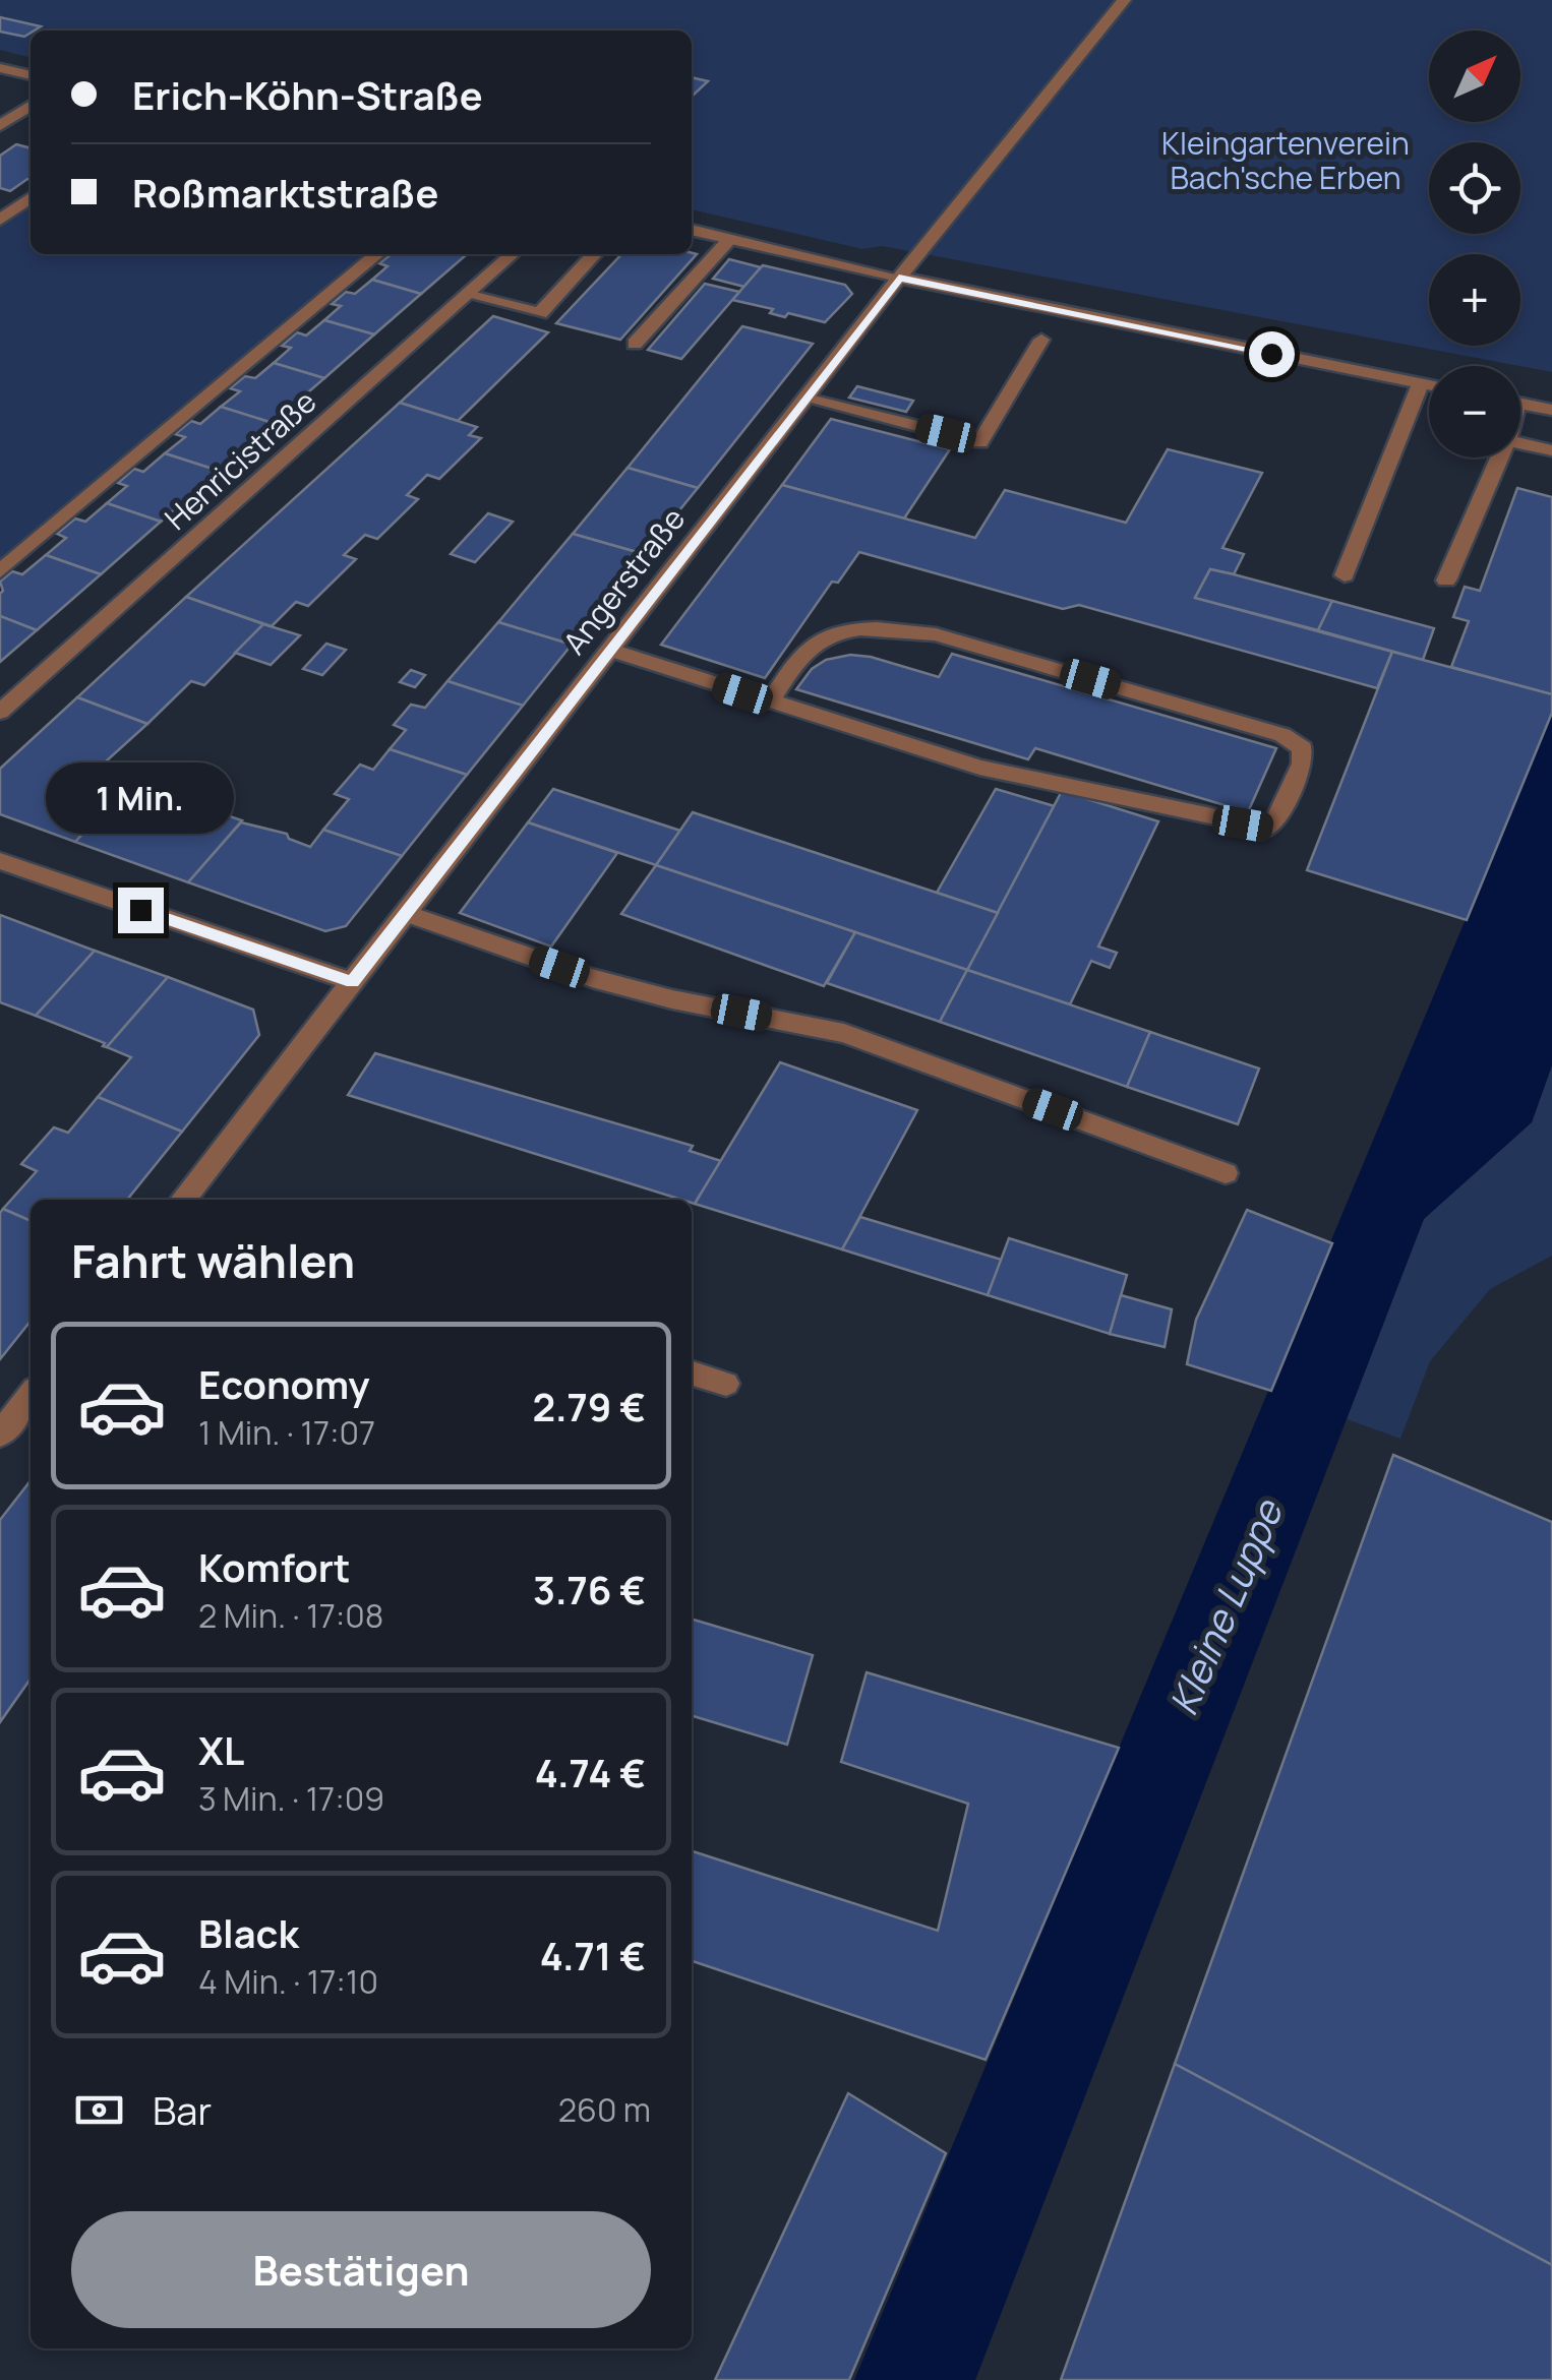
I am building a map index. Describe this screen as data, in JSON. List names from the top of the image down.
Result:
{
  "streets": {
    "street": ["Henricistraße", "Angerstraße"]
  },
  "water": ["Kleine Luppe"],
  "parks": ["Kleingartenverein Bach'sche Erben"],
  "north": "top right",
  "page": {
    "map_buttons": ["+", "−"],
    "banner": ["Erich-Köhn-Straße", "Roßmarktstraße"],
    "bubble": "1 Min.",
    "heading": "Fahrt wählen",
    "list": [
      {
        "name": "Economy",
        "note": "1 Min. · 17:07",
        "value": "2.79 €"
      },
      {
        "name": "Komfort",
        "note": "2 Min. · 17:08",
        "value": "3.76 €"
      },
      {
        "name": "XL",
        "note": "3 Min. · 17:09",
        "value": "4.74 €"
      },
      {
        "name": "Black",
        "note": "4 Min. · 17:10",
        "value": "4.71 €"
      }
    ],
    "pay": ["Bar", "260 m"],
    "buttons": "Bestätigen"
  }
}
